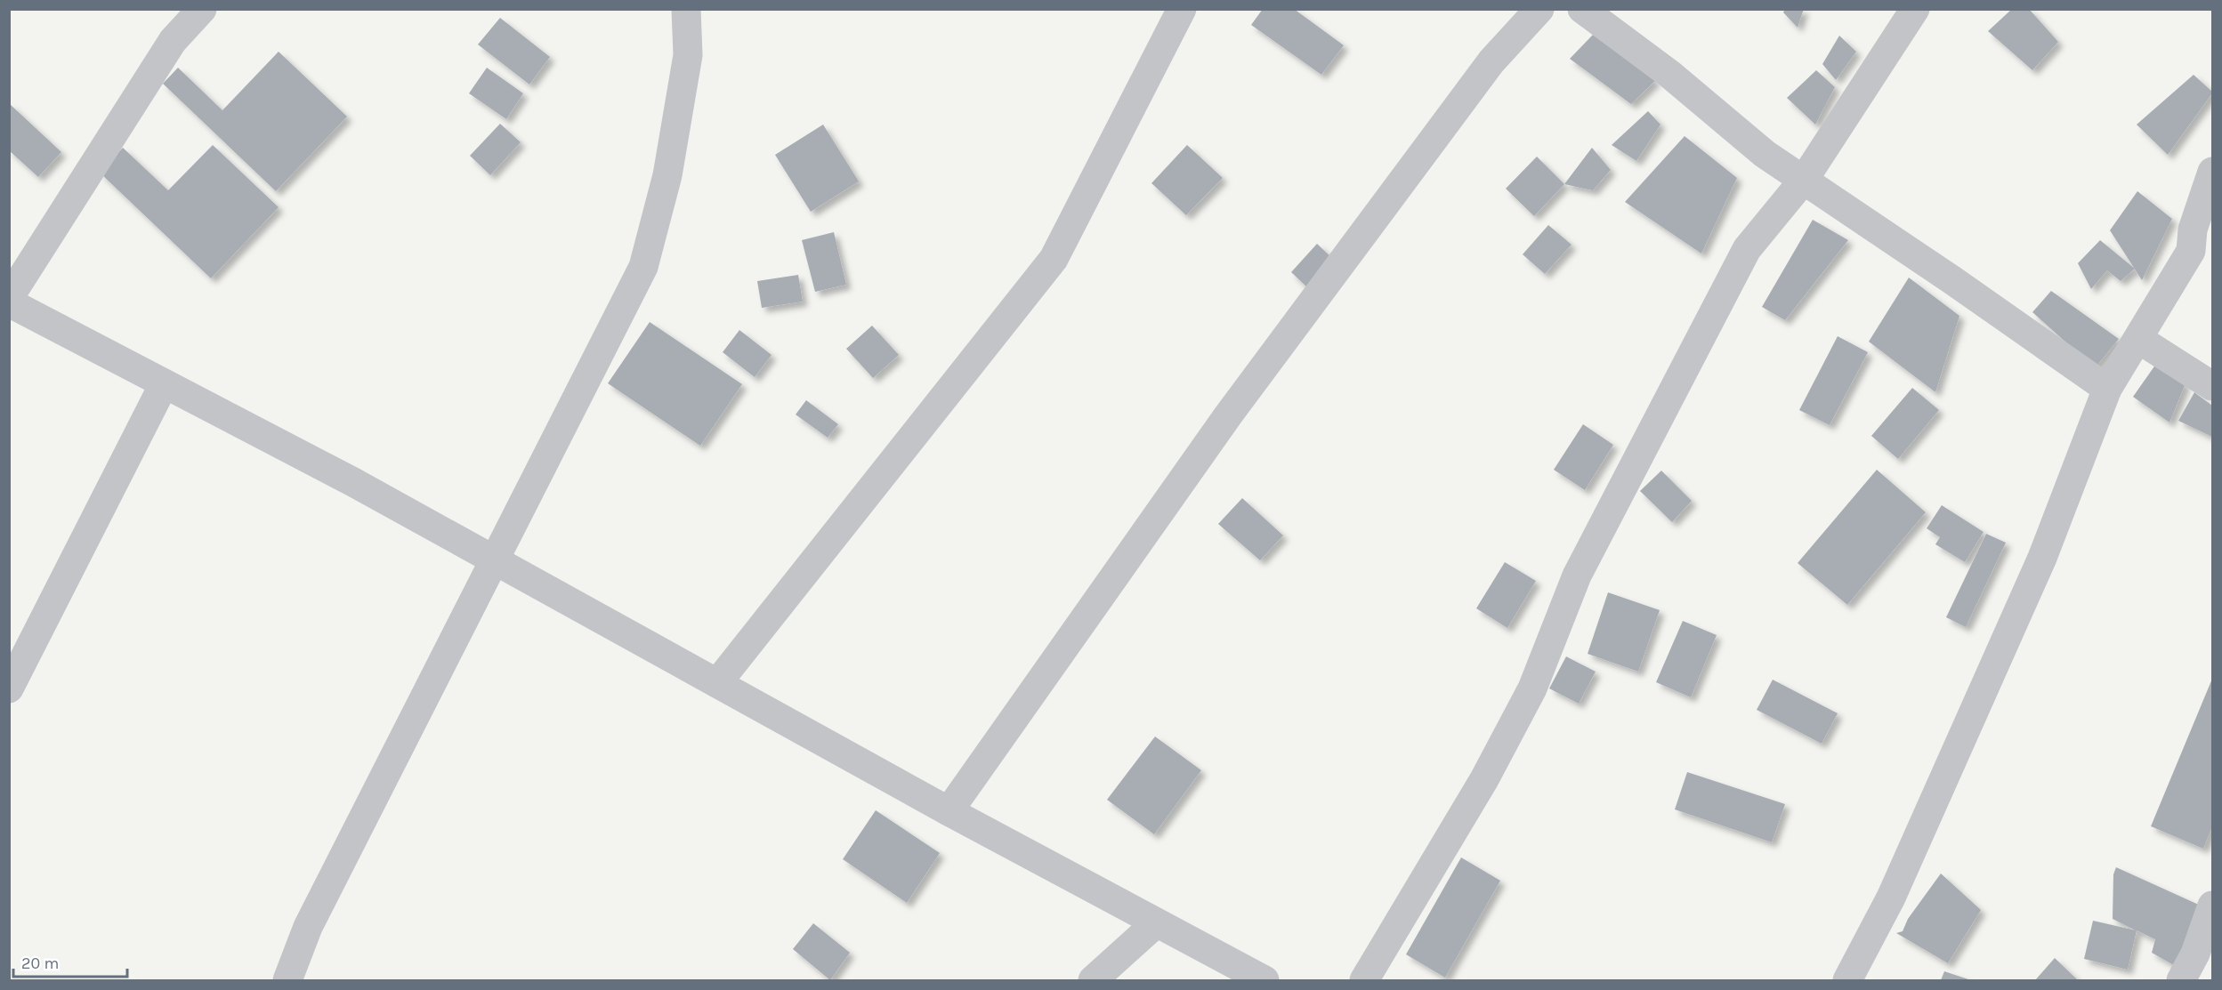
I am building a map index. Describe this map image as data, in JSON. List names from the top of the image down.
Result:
{
  "scale_bar": "20 m"
}
